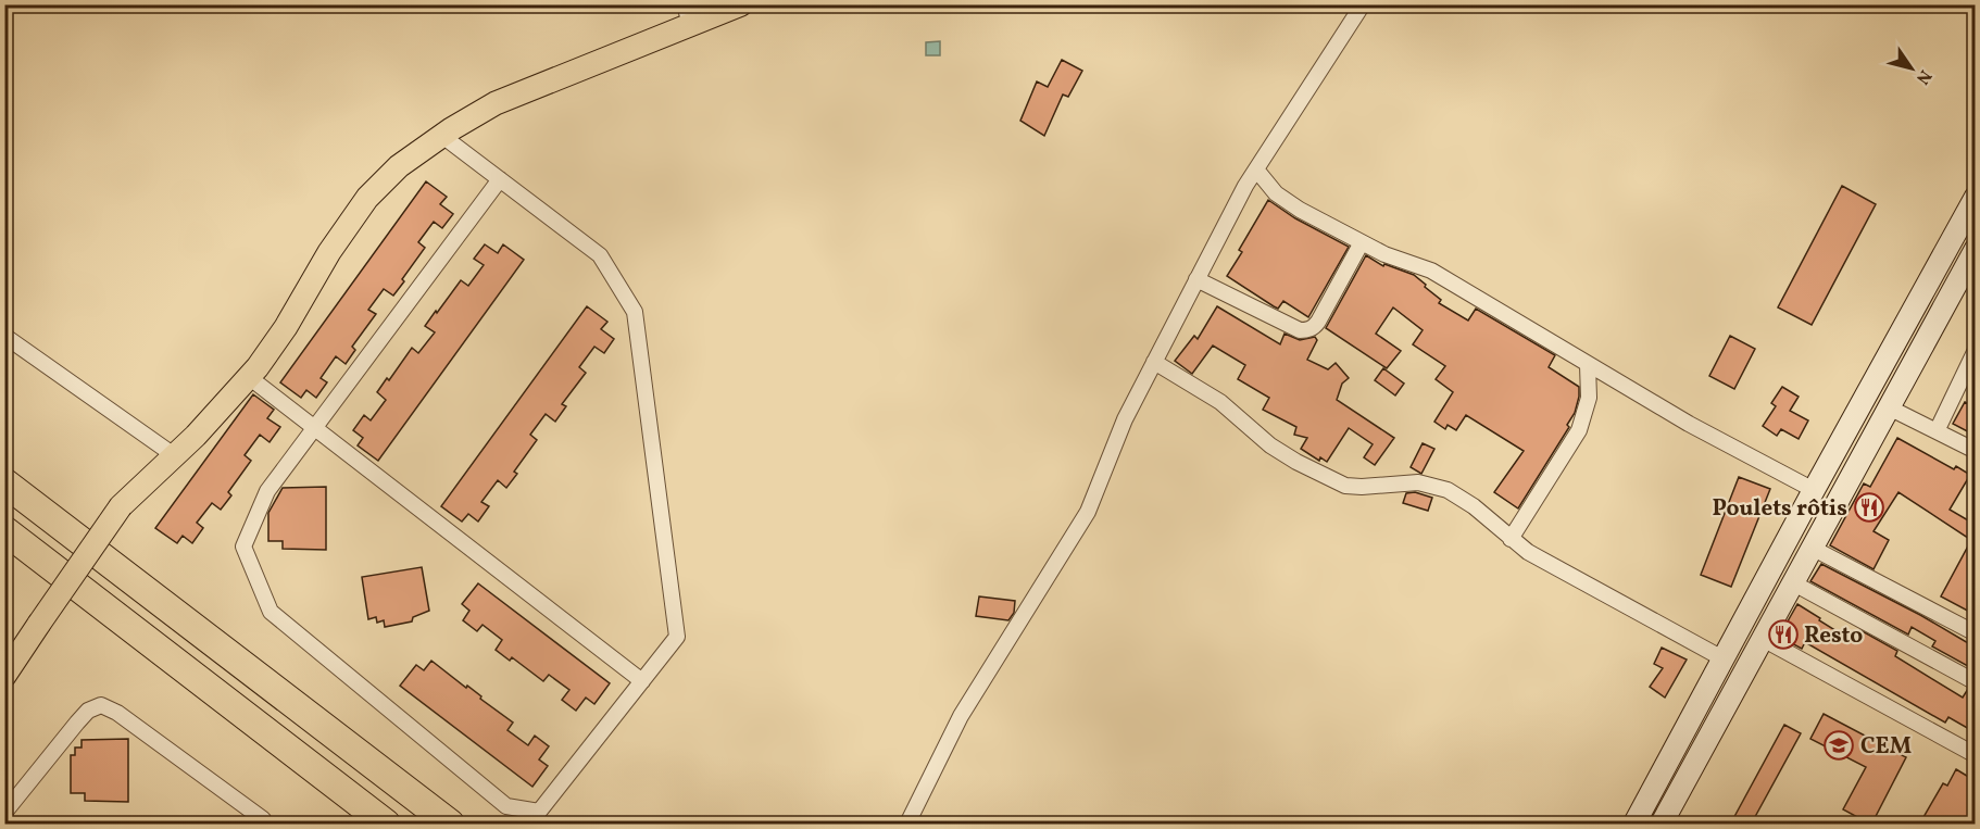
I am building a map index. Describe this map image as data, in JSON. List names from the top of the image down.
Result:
{
  "places": {
    "restaurant": ["Poulets rôtis", "Resto"],
    "school or university": ["CEM"]
  },
  "north": "bottom right"
}
